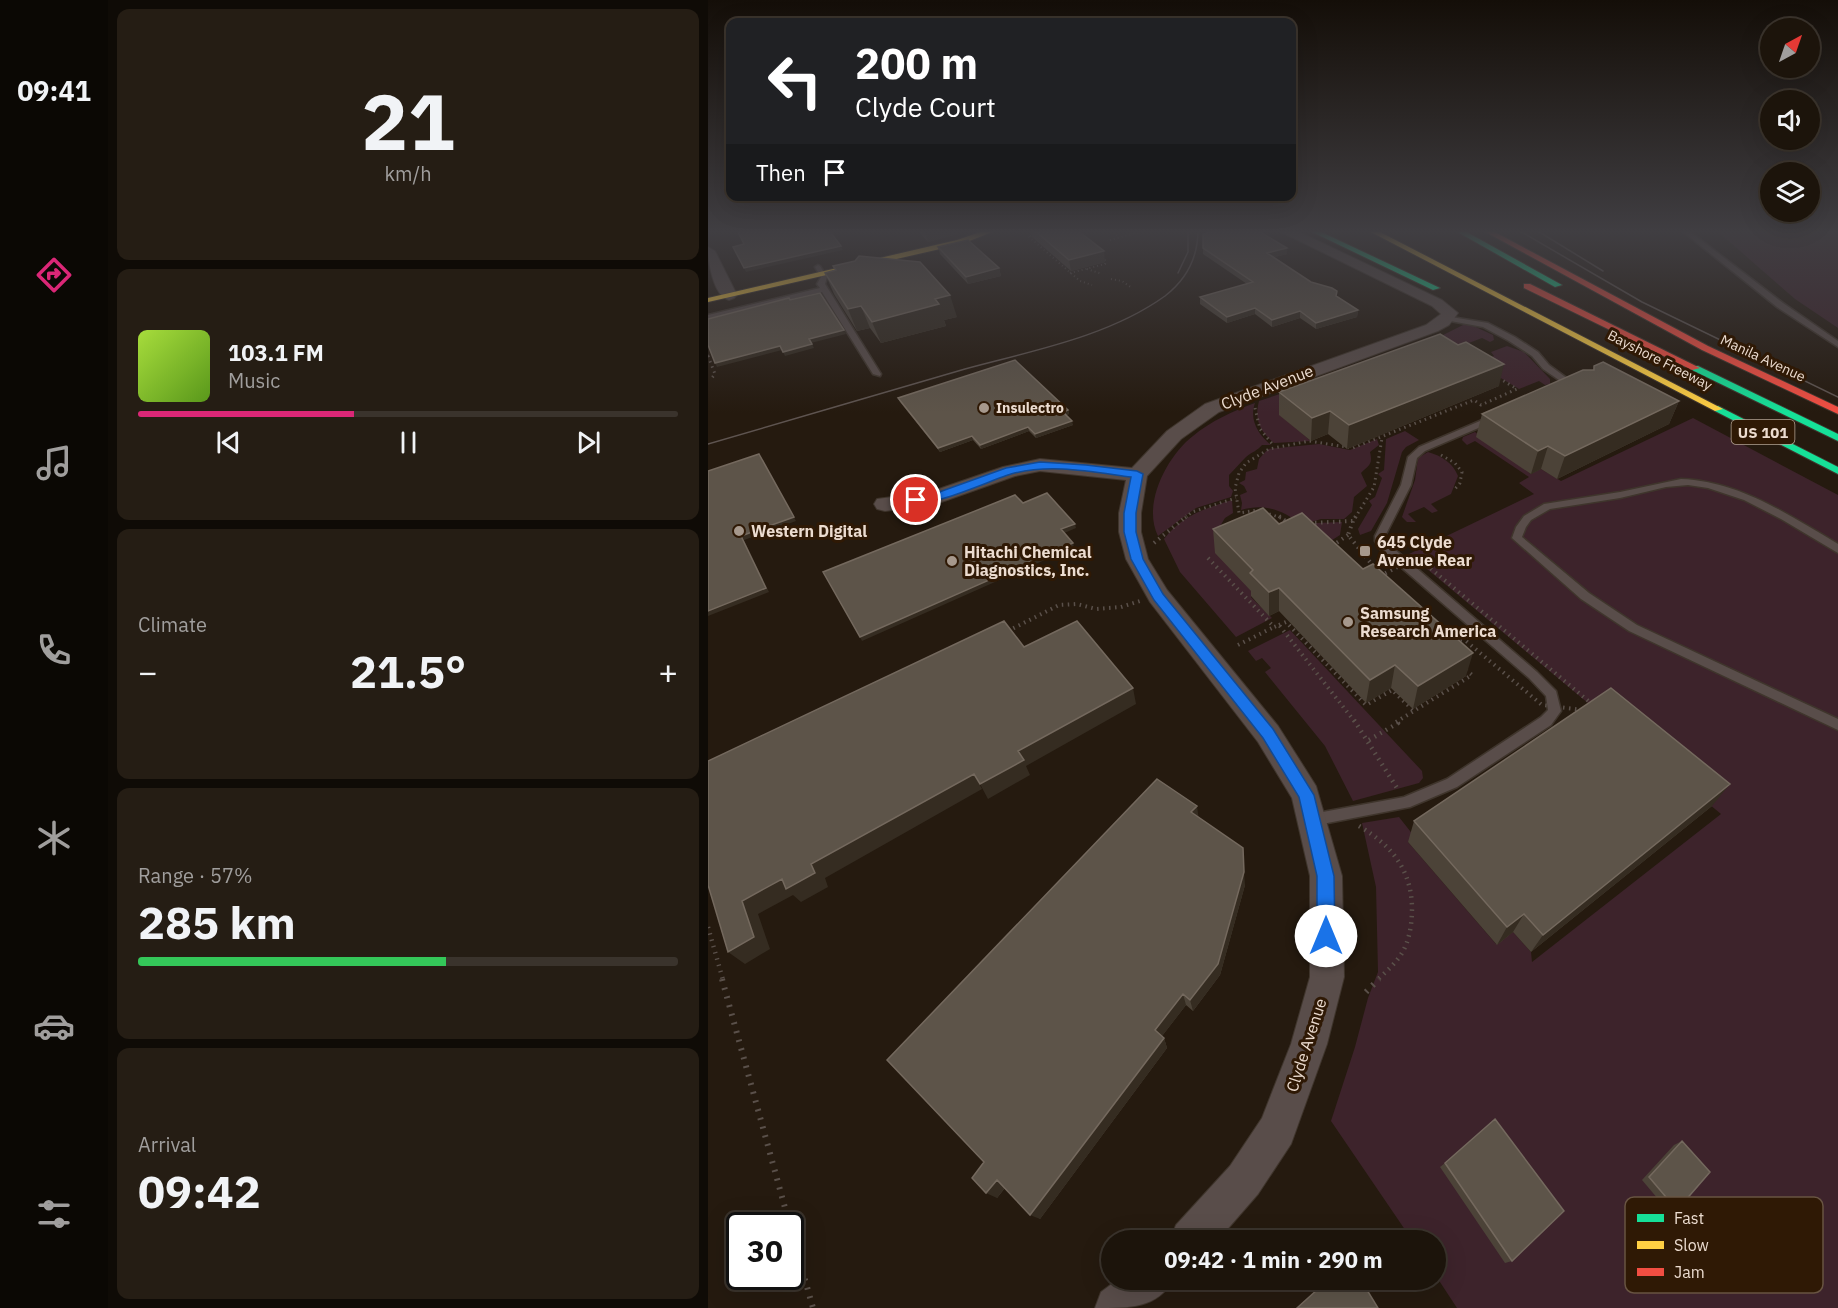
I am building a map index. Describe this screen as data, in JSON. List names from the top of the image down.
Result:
{
  "streets": {
    "main road": ["Manila Avenue", "Bayshore Freeway", "US 101"],
    "street": ["Clyde Avenue"]
  },
  "places": {
    "other": [
      "Insulectro",
      "Western Digital",
      "Hitachi Chemical Diagnostics, Inc.",
      "Samsung Research America"
    ],
    "transit": ["645 Clyde Avenue Rear"]
  },
  "legend": ["Fast", "Slow", "Jam"],
  "north": "top right",
  "page": {
    "tabs": "09:41",
    "tile": [
      ["21", "km/h"],
      "Climate",
      ["Range · 57%", "285 km"],
      ["Arrival", "09:42"]
    ],
    "turn": ["200 m", "Clyde Court"],
    "then": "Then",
    "song": ["103.1 FM", "Music"],
    "heat": ["−", "21.5°", "+"],
    "limit": "30",
    "trip": "09:42 · 1 min · 290 m"
  }
}
